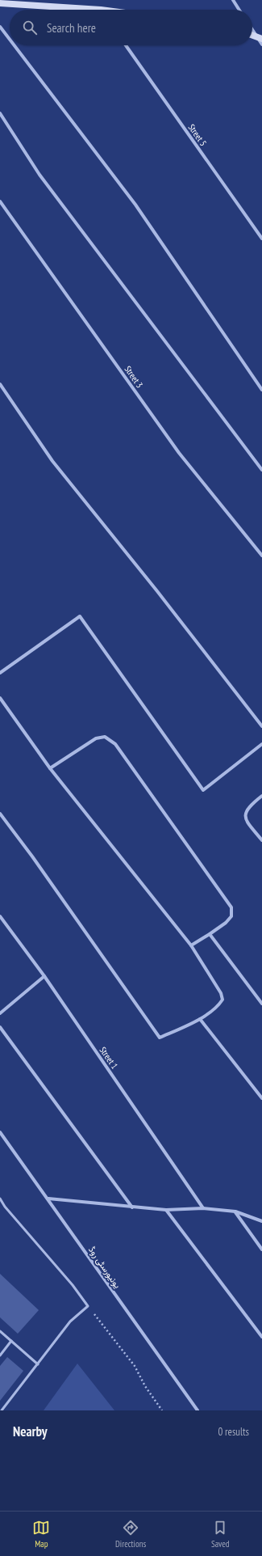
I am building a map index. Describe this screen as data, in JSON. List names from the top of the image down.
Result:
{
  "streets": {
    "street": [
      "Street 5",
      "Street 3",
      "Street 1",
      "یونیورسٹی روڈ"
    ]
  },
  "page": {
    "search": "Search here",
    "heading": ["Nearby", "0 results"],
    "nav": ["Map", "Directions", "Saved"]
  }
}
